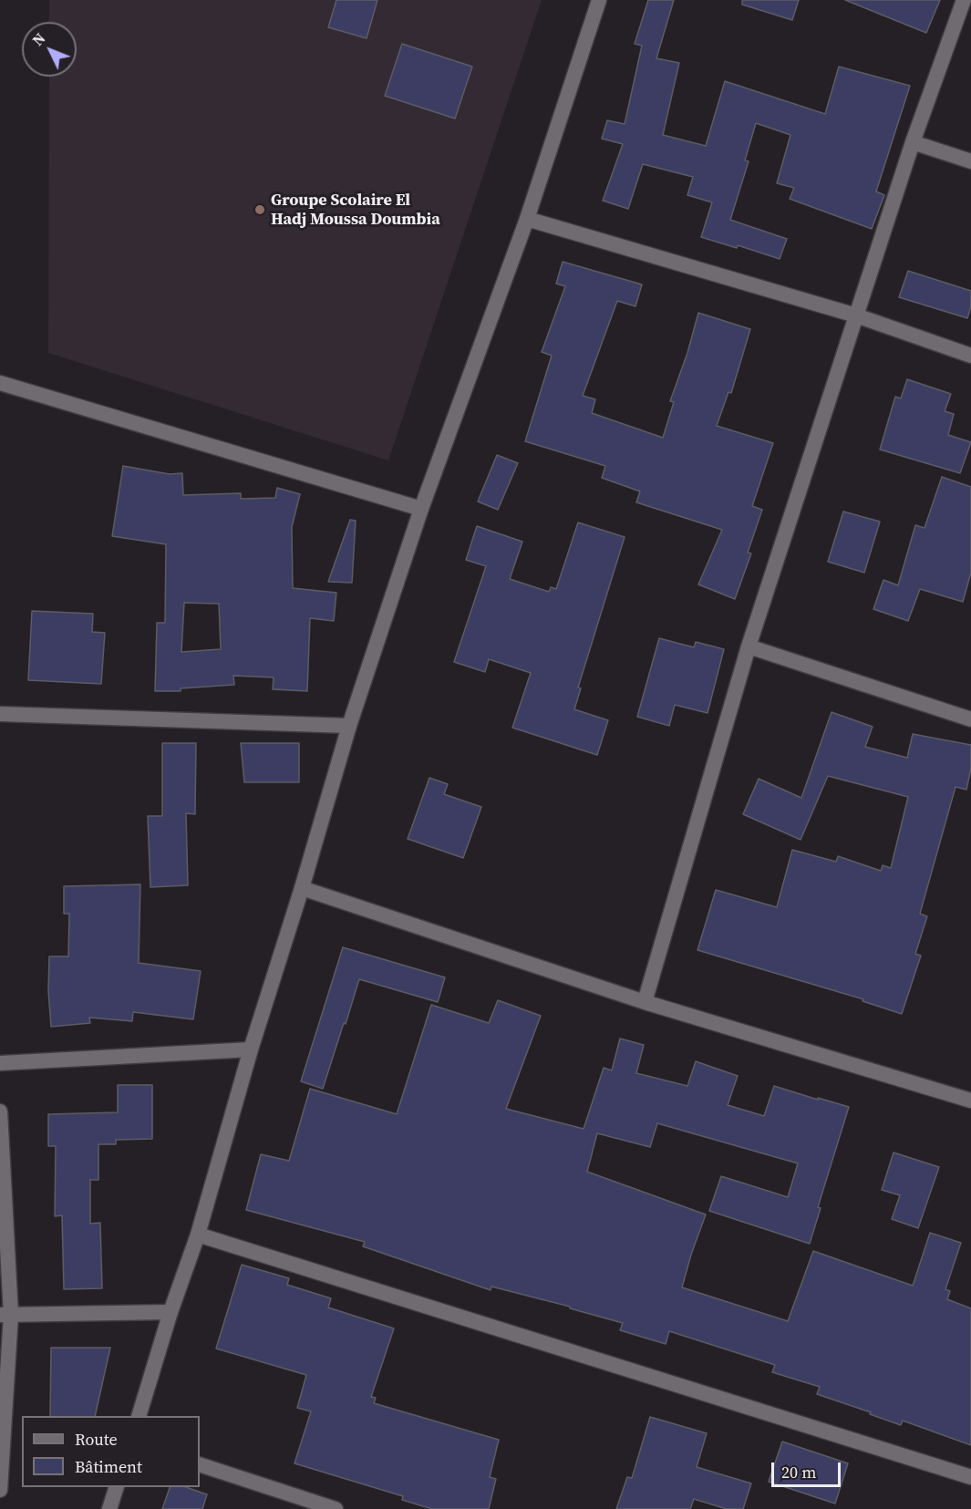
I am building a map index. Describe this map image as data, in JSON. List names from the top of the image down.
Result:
{
  "places": ["Groupe Scolaire El Hadj Moussa Doumbia"],
  "legend": ["Route", "Bâtiment"],
  "scale_bar": "20 m",
  "north": "top left"
}
